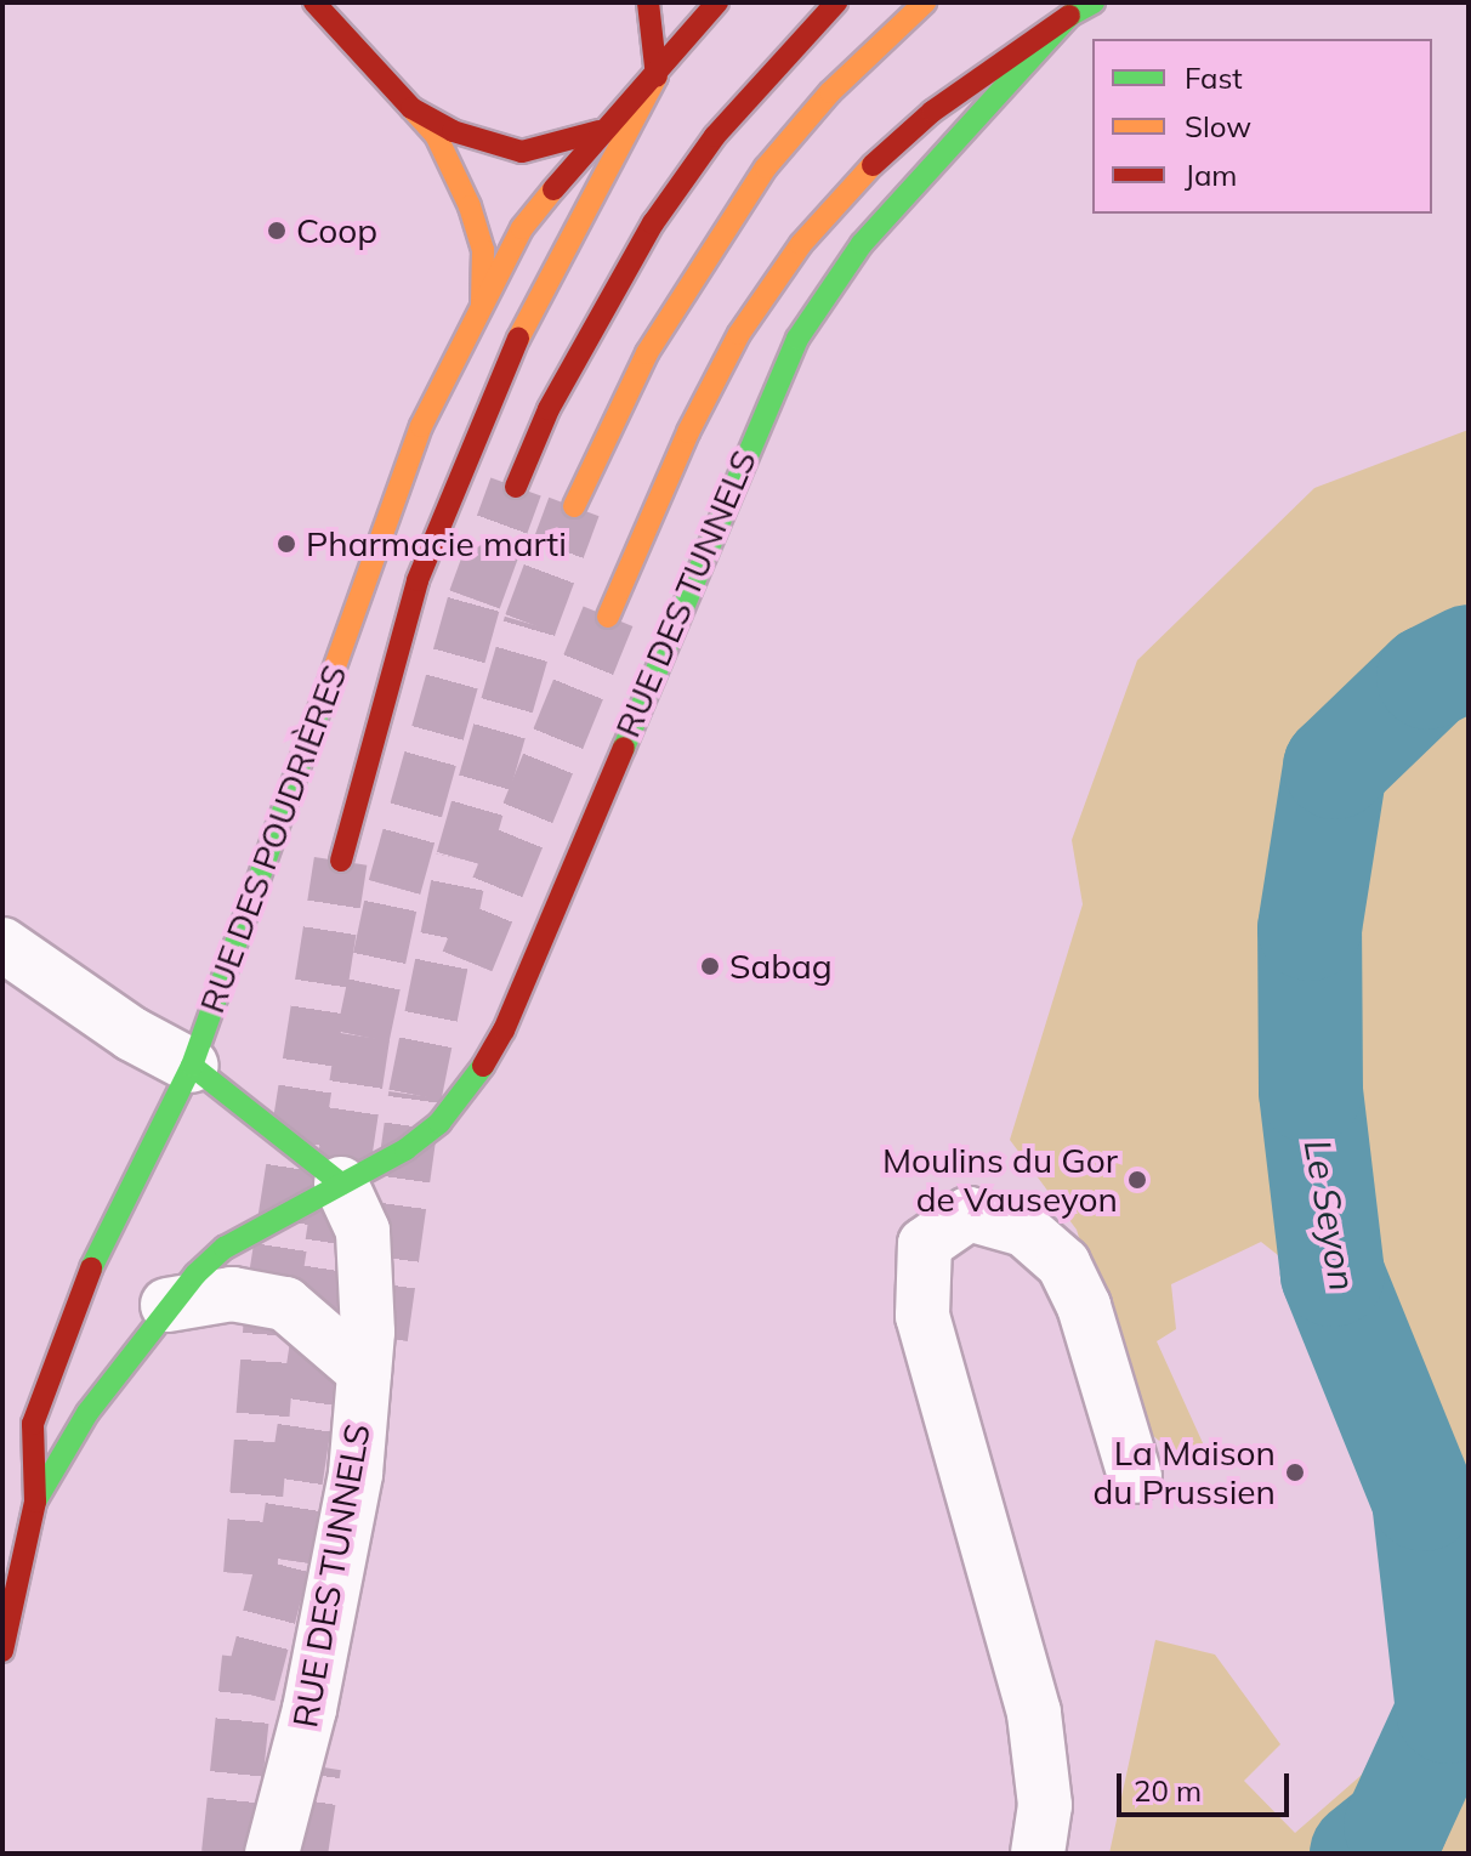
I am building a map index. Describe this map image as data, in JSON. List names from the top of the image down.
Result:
{
  "streets": {
    "main road": ["RUE DES TUNNELS", "RUE DES POUDRIÈRES"]
  },
  "crossings": [
    ["RUE DES TUNNELS", "RUE DES POUDRIÈRES"]
  ],
  "water": ["Le Seyon"],
  "places": [
    "Coop",
    "Pharmacie marti",
    "Sabag",
    "Moulins du Gor de Vauseyon",
    "La Maison du Prussien"
  ],
  "legend": ["Fast", "Slow", "Jam"],
  "scale_bar": "20 m"
}
